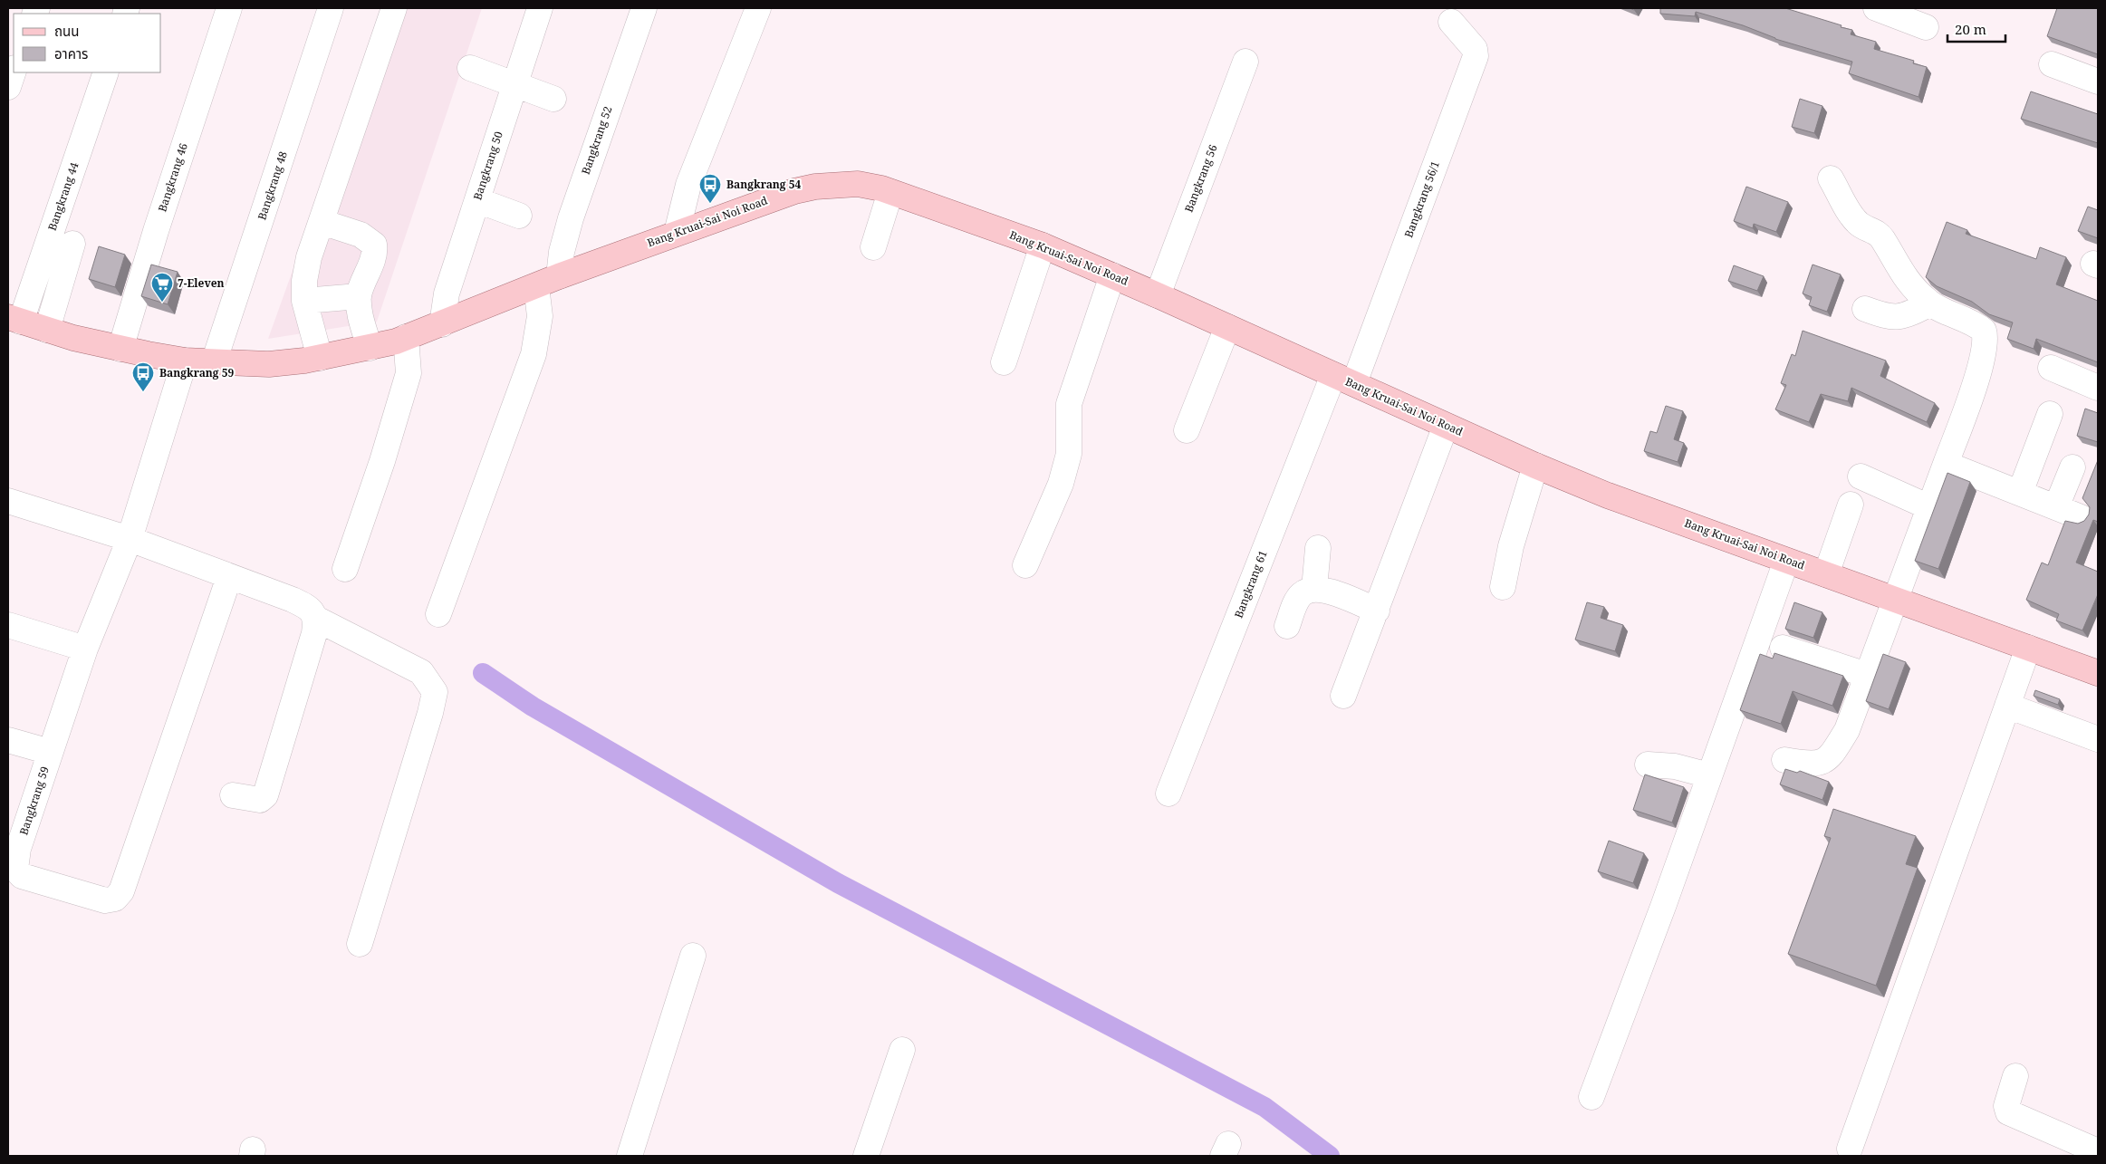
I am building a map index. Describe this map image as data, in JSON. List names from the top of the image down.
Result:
{
  "streets": {
    "main road": ["Bang Kruai-Sai Noi Road"],
    "street": [
      "Bangkrang 52",
      "Bangkrang 50",
      "Bangkrang 46",
      "Bangkrang 56",
      "Bangkrang 48",
      "Bangkrang 44",
      "Bangkrang 56/1",
      "Bangkrang 61",
      "Bangkrang 59"
    ]
  },
  "crossings": [
    ["Bangkrang 52", "Bang Kruai-Sai Noi Road"],
    ["Bangkrang 50", "Bang Kruai-Sai Noi Road"],
    ["Bangkrang 46", "Bang Kruai-Sai Noi Road"],
    ["Bangkrang 56", "Bang Kruai-Sai Noi Road"],
    ["Bangkrang 48", "Bang Kruai-Sai Noi Road"],
    ["Bangkrang 44", "Bang Kruai-Sai Noi Road"],
    ["Bangkrang 56/1", "Bang Kruai-Sai Noi Road"],
    ["Bangkrang 56/1", "Bangkrang 61"],
    ["Bang Kruai-Sai Noi Road", "Bangkrang 61"],
    ["Bang Kruai-Sai Noi Road", "Bangkrang 59"]
  ],
  "places": {
    "bus stop": ["Bangkrang 54", "Bangkrang 59"],
    "supermarket": ["7-Eleven"]
  },
  "legend": ["ถนน", "อาคาร"],
  "scale_bar": "20 m"
}
